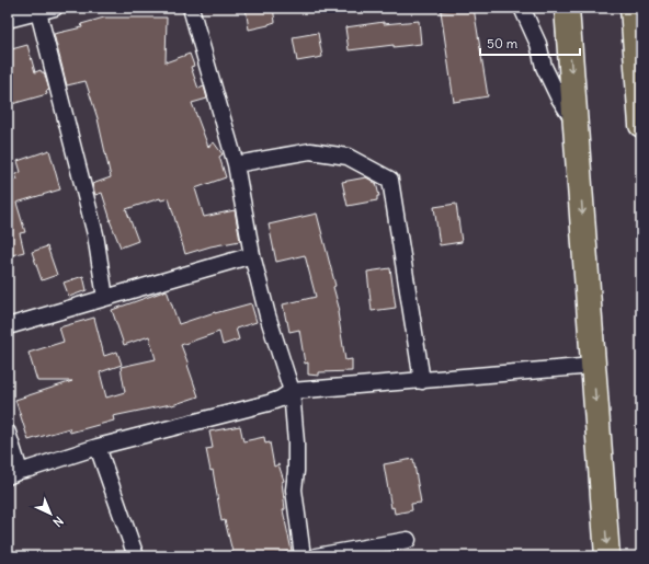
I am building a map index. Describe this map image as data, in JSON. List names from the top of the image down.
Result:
{
  "scale_bar": "50 m",
  "north": "bottom right"
}
